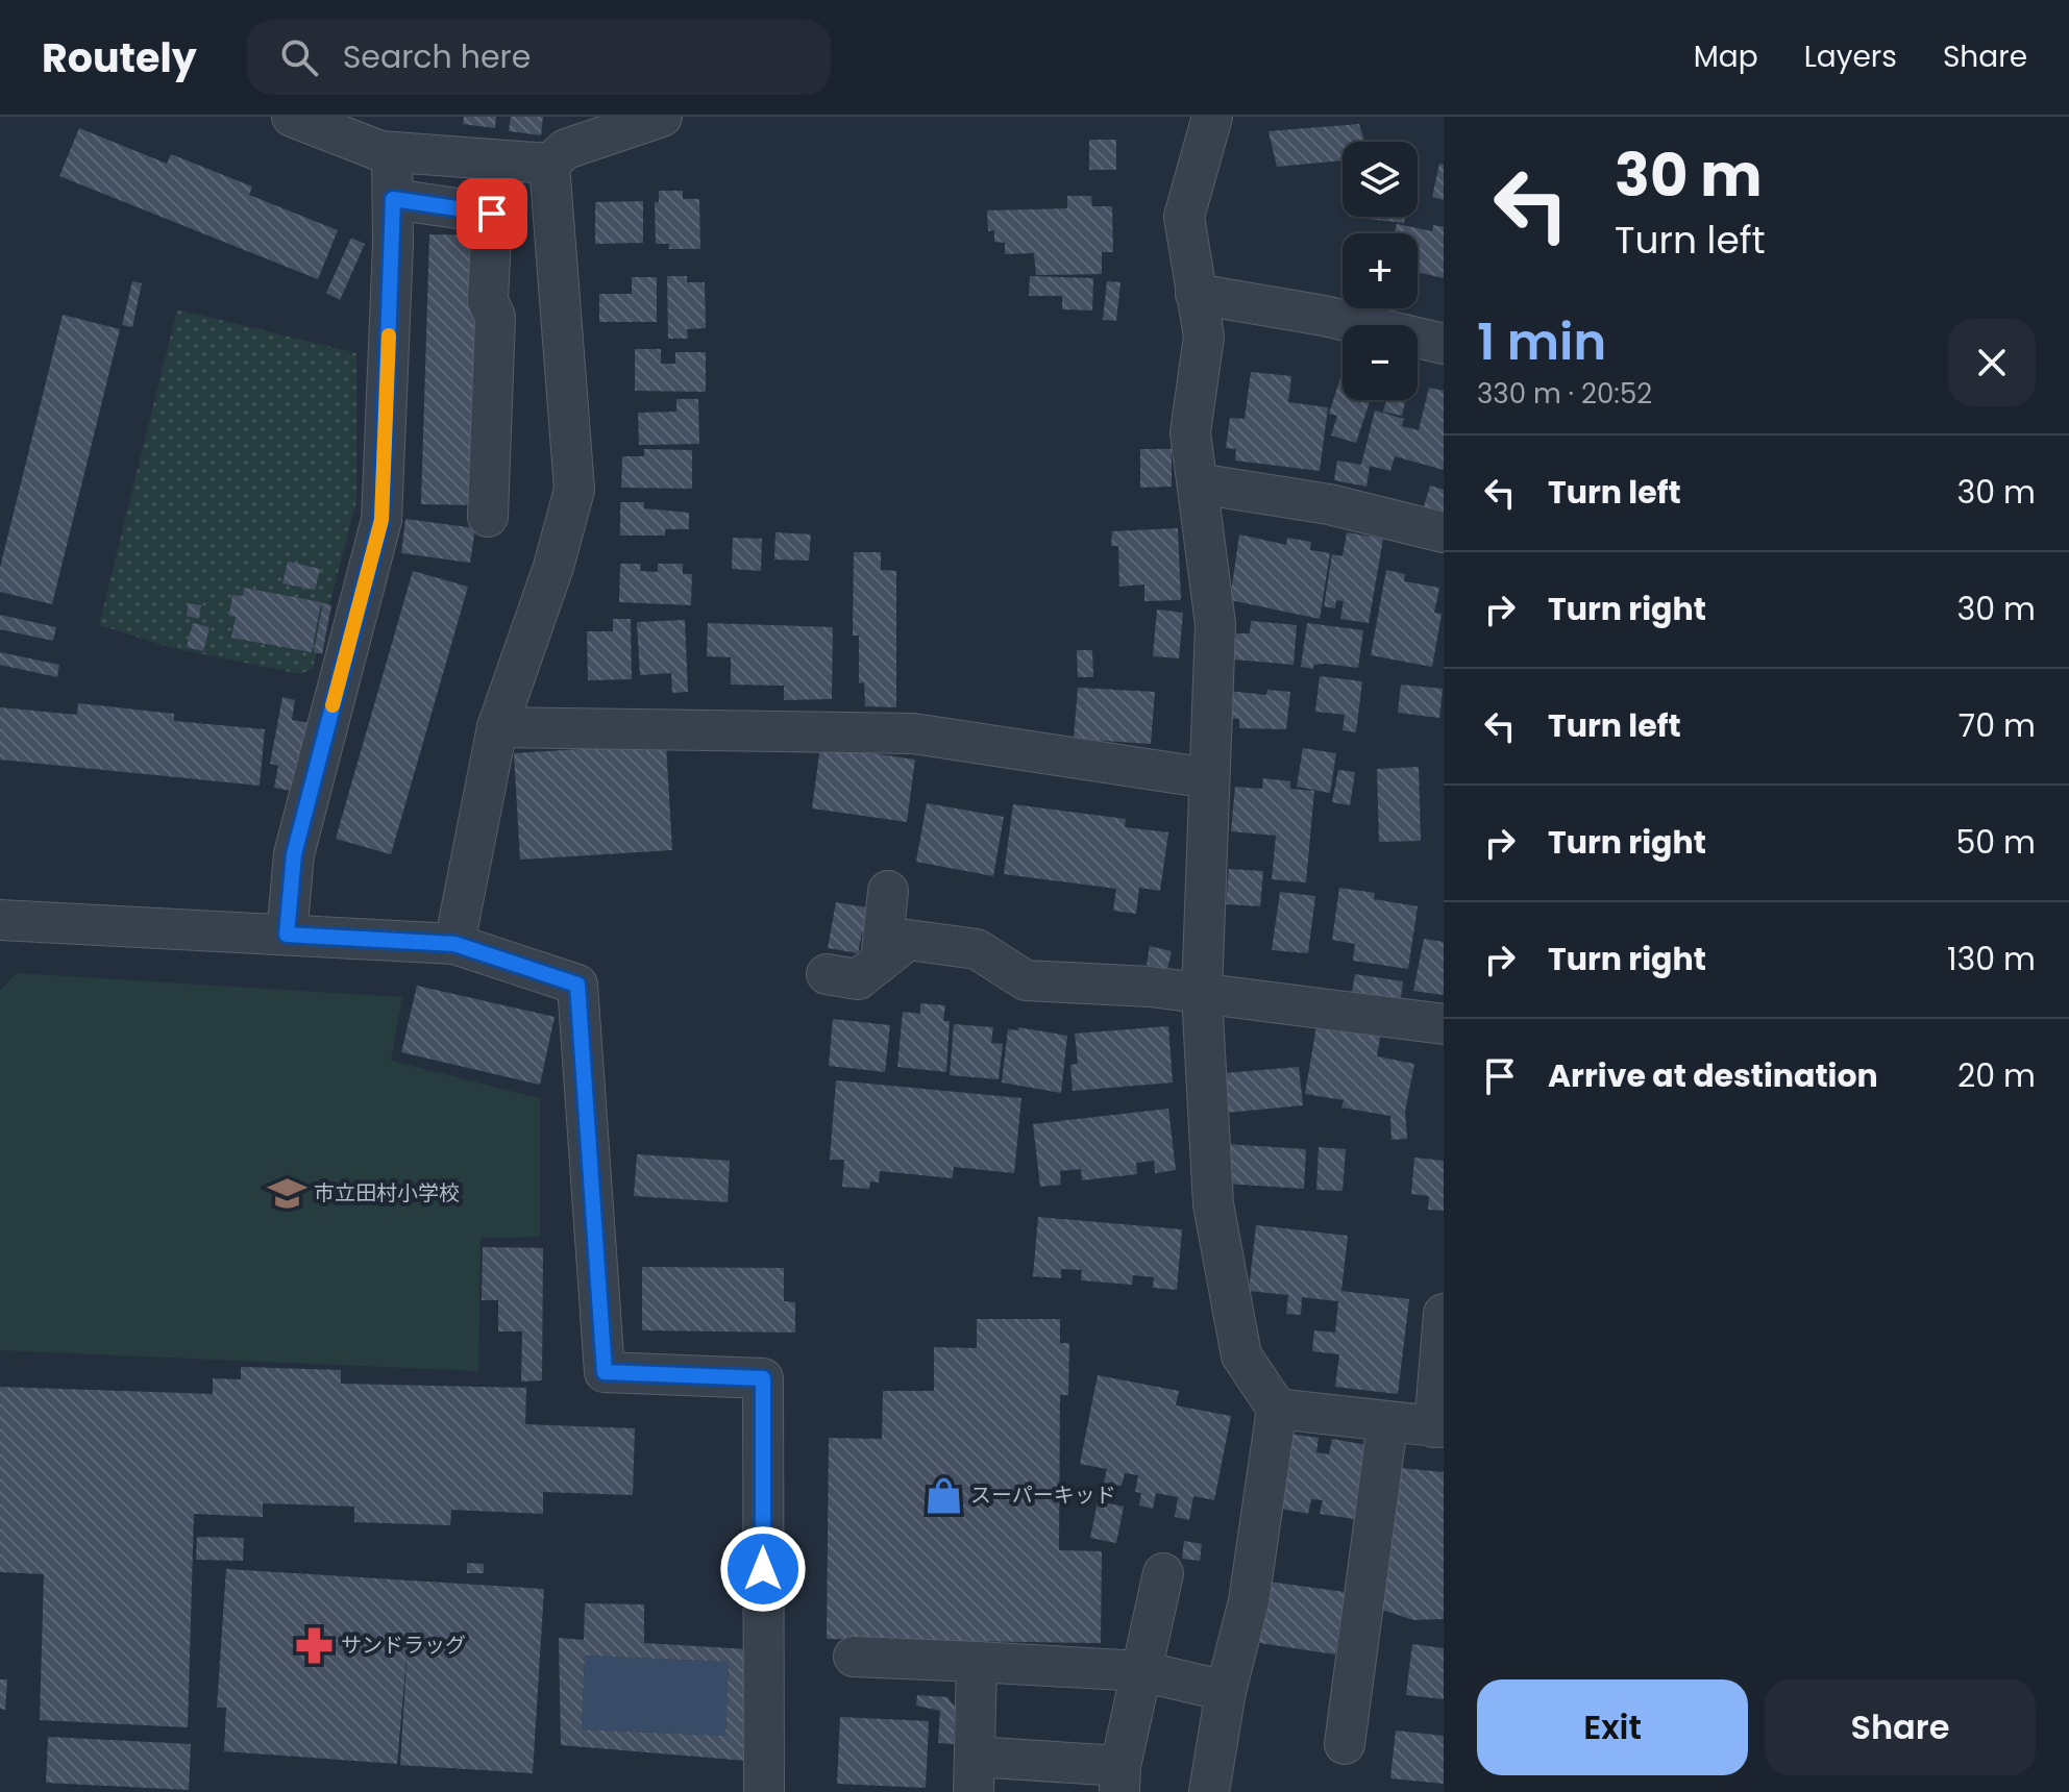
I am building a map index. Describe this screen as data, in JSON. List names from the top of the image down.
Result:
{
  "places": {
    "school or university": ["市立田村小学校"],
    "shop": ["スーパーキッド"],
    "pharmacy": ["サンドラッグ"]
  },
  "page": {
    "header": "Routely",
    "search": "Search here",
    "nav": ["Map", "Layers", "Share"],
    "turn": ["30 m", "Turn left"],
    "map_buttons": ["+", "−"],
    "heading": ["1 min", "330 m · 20:52"],
    "list": [
      {
        "name": "Turn left",
        "value": "30 m"
      },
      {
        "name": "Turn right",
        "value": "30 m"
      },
      {
        "name": "Turn left",
        "value": "70 m"
      },
      {
        "name": "Turn right",
        "value": "50 m"
      },
      {
        "name": "Turn right",
        "value": "130 m"
      },
      {
        "name": "Arrive at destination",
        "value": "20 m"
      }
    ],
    "buttons": ["Exit", "Share"]
  }
}
